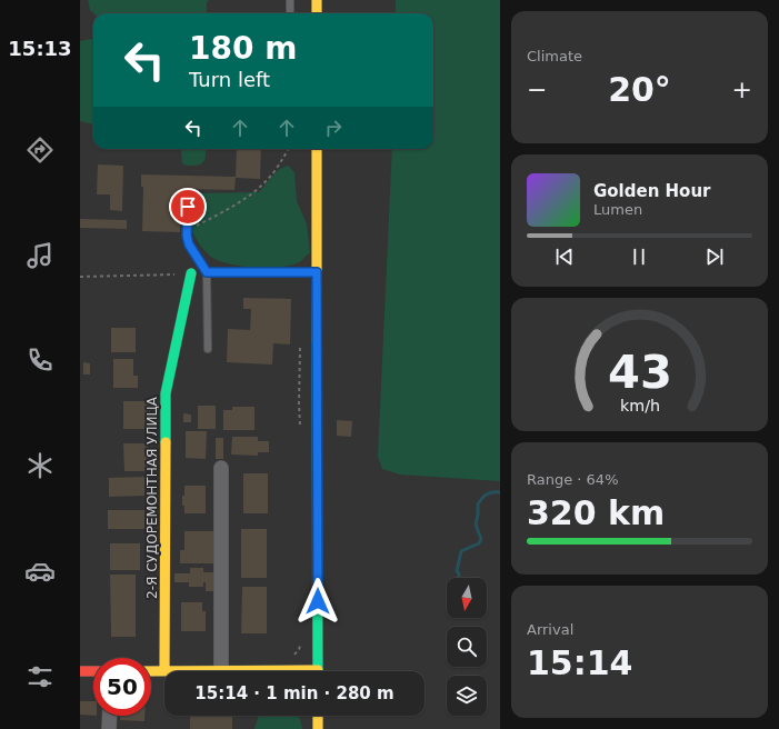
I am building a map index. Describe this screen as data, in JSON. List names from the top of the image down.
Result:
{
  "streets": {
    "street": ["2-Я СУДОРЕМОНТНАЯ УЛИЦА"]
  },
  "north": "bottom",
  "page": {
    "tabs": "15:13",
    "tile": [
      "Climate",
      ["Range · 64%", "320 km"],
      ["Arrival", "15:14"]
    ],
    "turn": ["180 m", "Turn left"],
    "heat": ["−", "20°", "+"],
    "song": ["Golden Hour", "Lumen"],
    "limit": "50",
    "trip": "15:14 · 1 min · 280 m",
    "gauge": ["43", "km/h"]
  }
}
